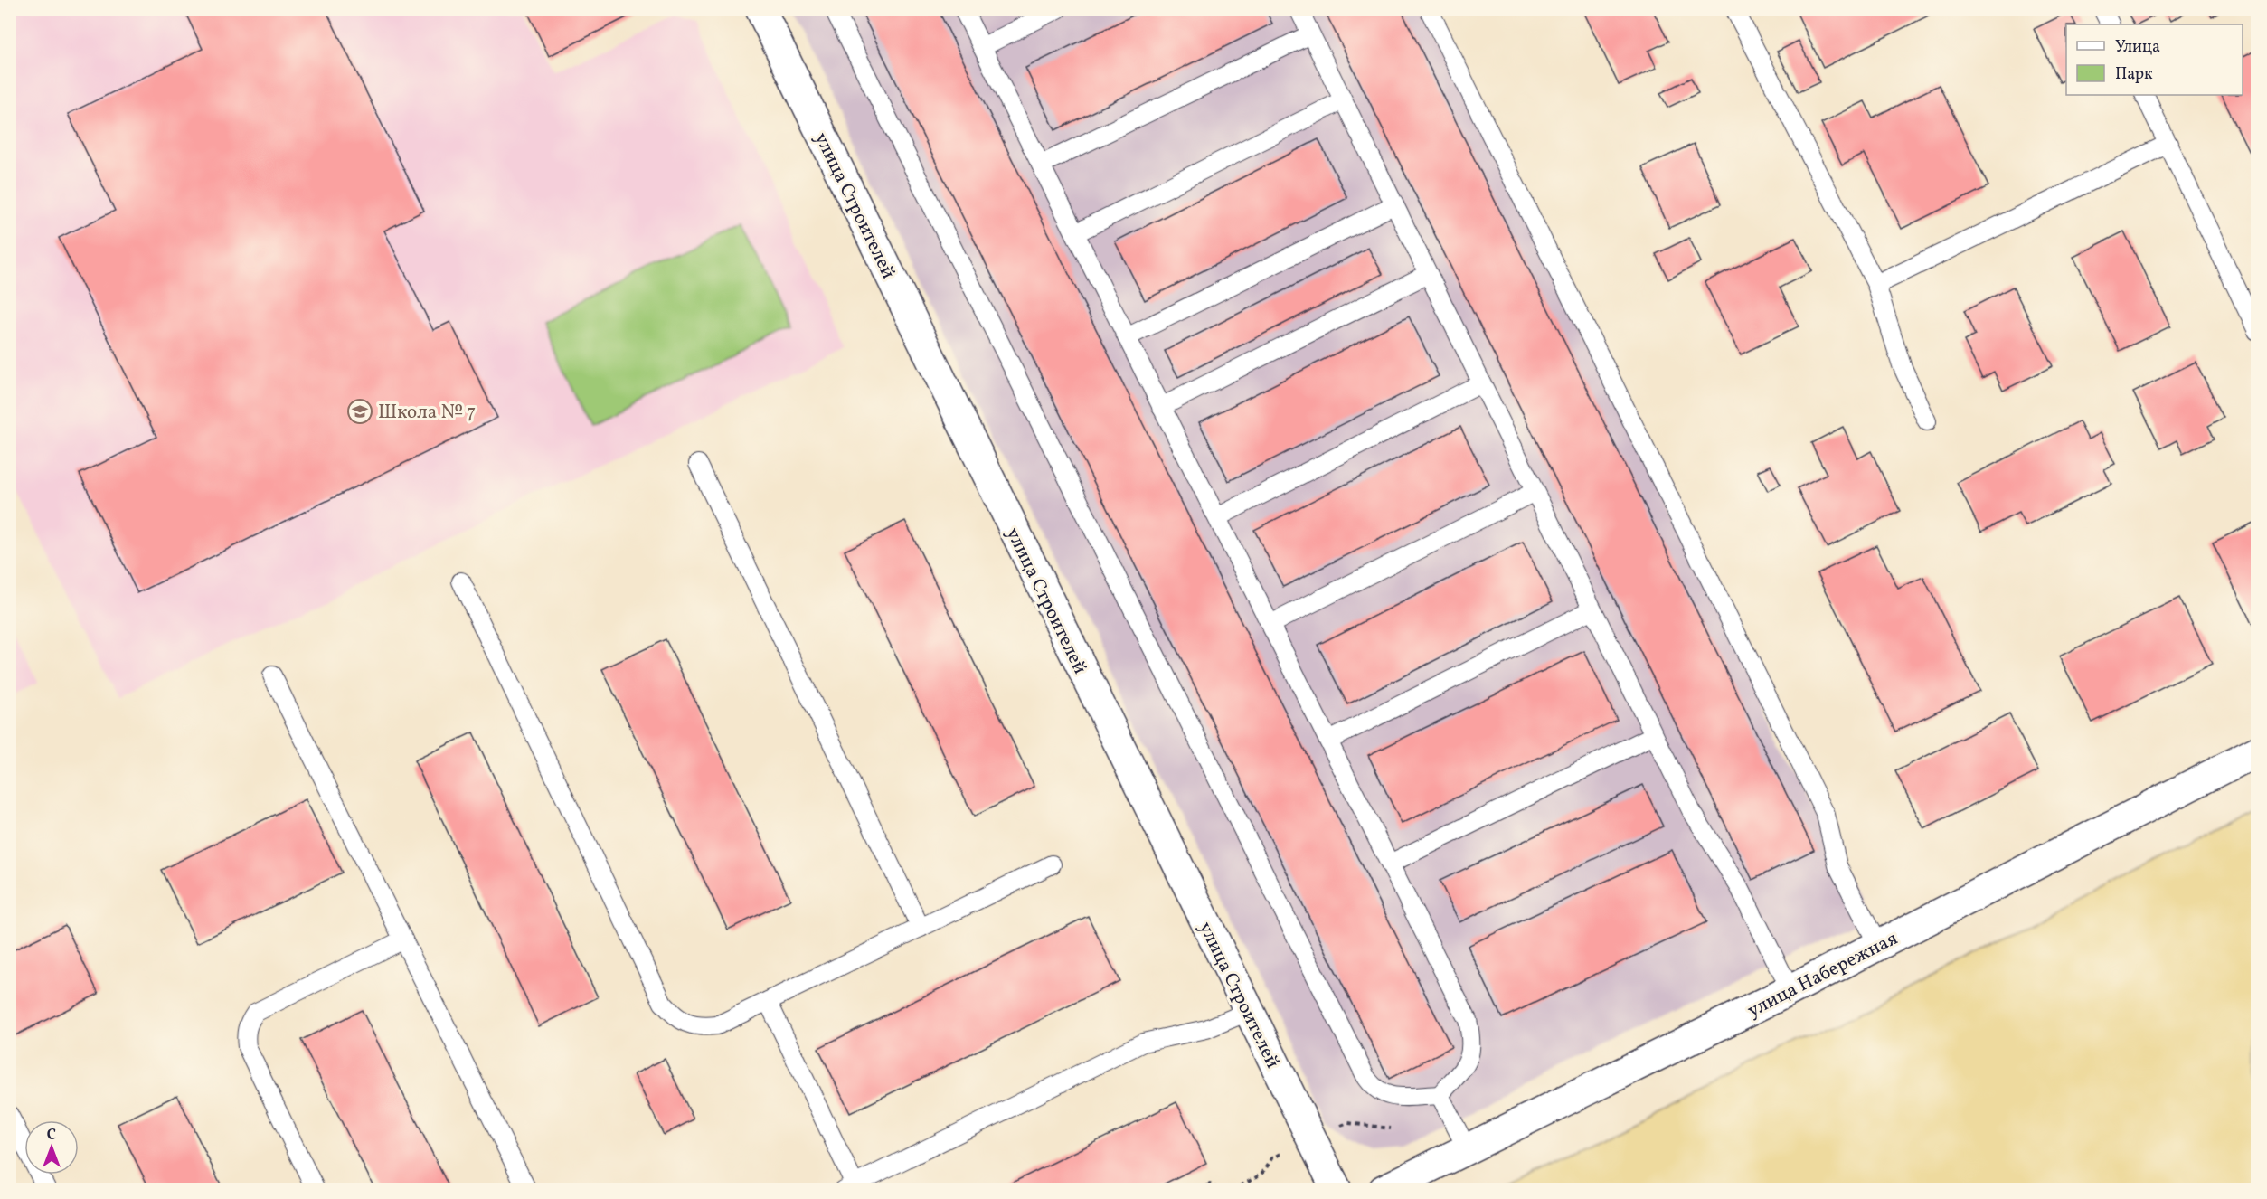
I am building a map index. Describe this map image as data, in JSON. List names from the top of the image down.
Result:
{
  "streets": {
    "street": ["улица Строителей", "улица Набережная"]
  },
  "places": {
    "school or university": ["Школа № 7"]
  },
  "legend": ["Улица", "Парк"],
  "north": "top"
}
